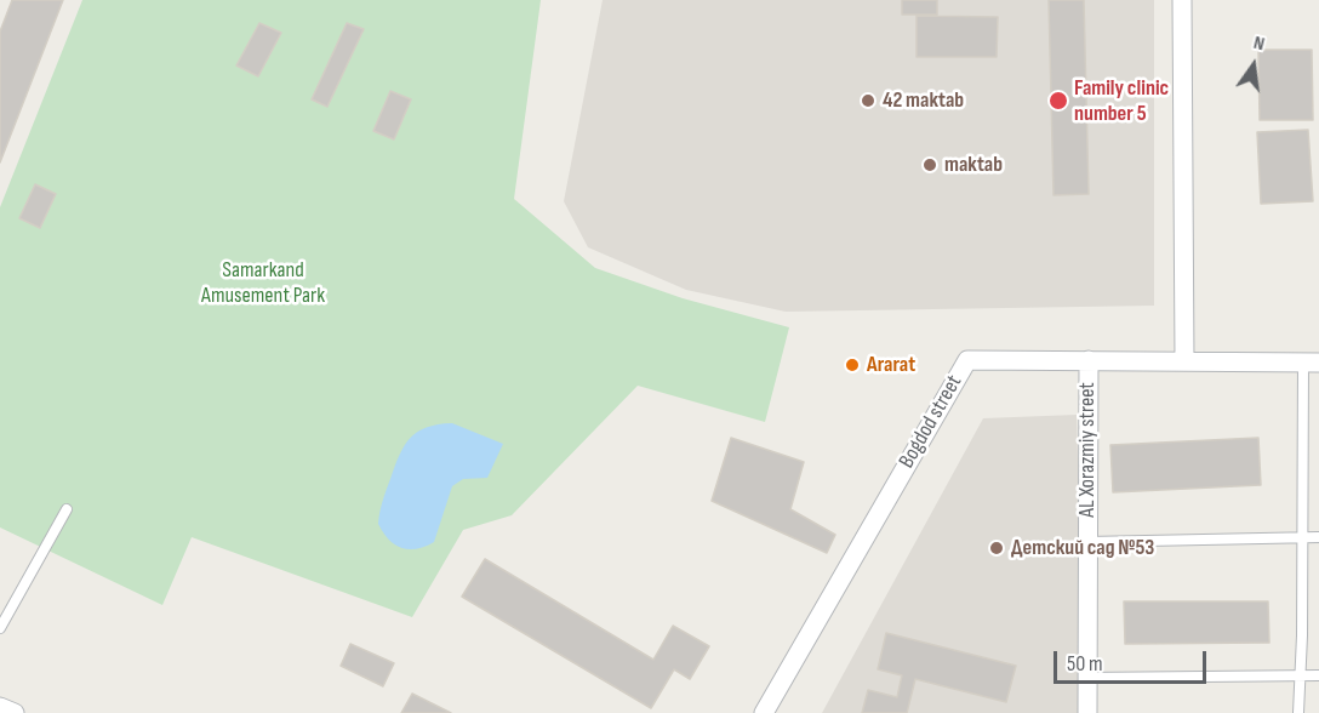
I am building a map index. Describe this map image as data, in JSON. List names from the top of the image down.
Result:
{
  "streets": {
    "street": ["Bogdod street", "AL Xorazmiy street"]
  },
  "crossings": [
    ["Bogdod street", "AL Xorazmiy street"]
  ],
  "parks": ["Samarkand Amusement Park"],
  "places": [
    "42 maktab",
    "Family clinic number 5",
    "maktab",
    "Ararat",
    "Детский сад №53"
  ],
  "scale_bar": "50 m",
  "north": "top"
}
